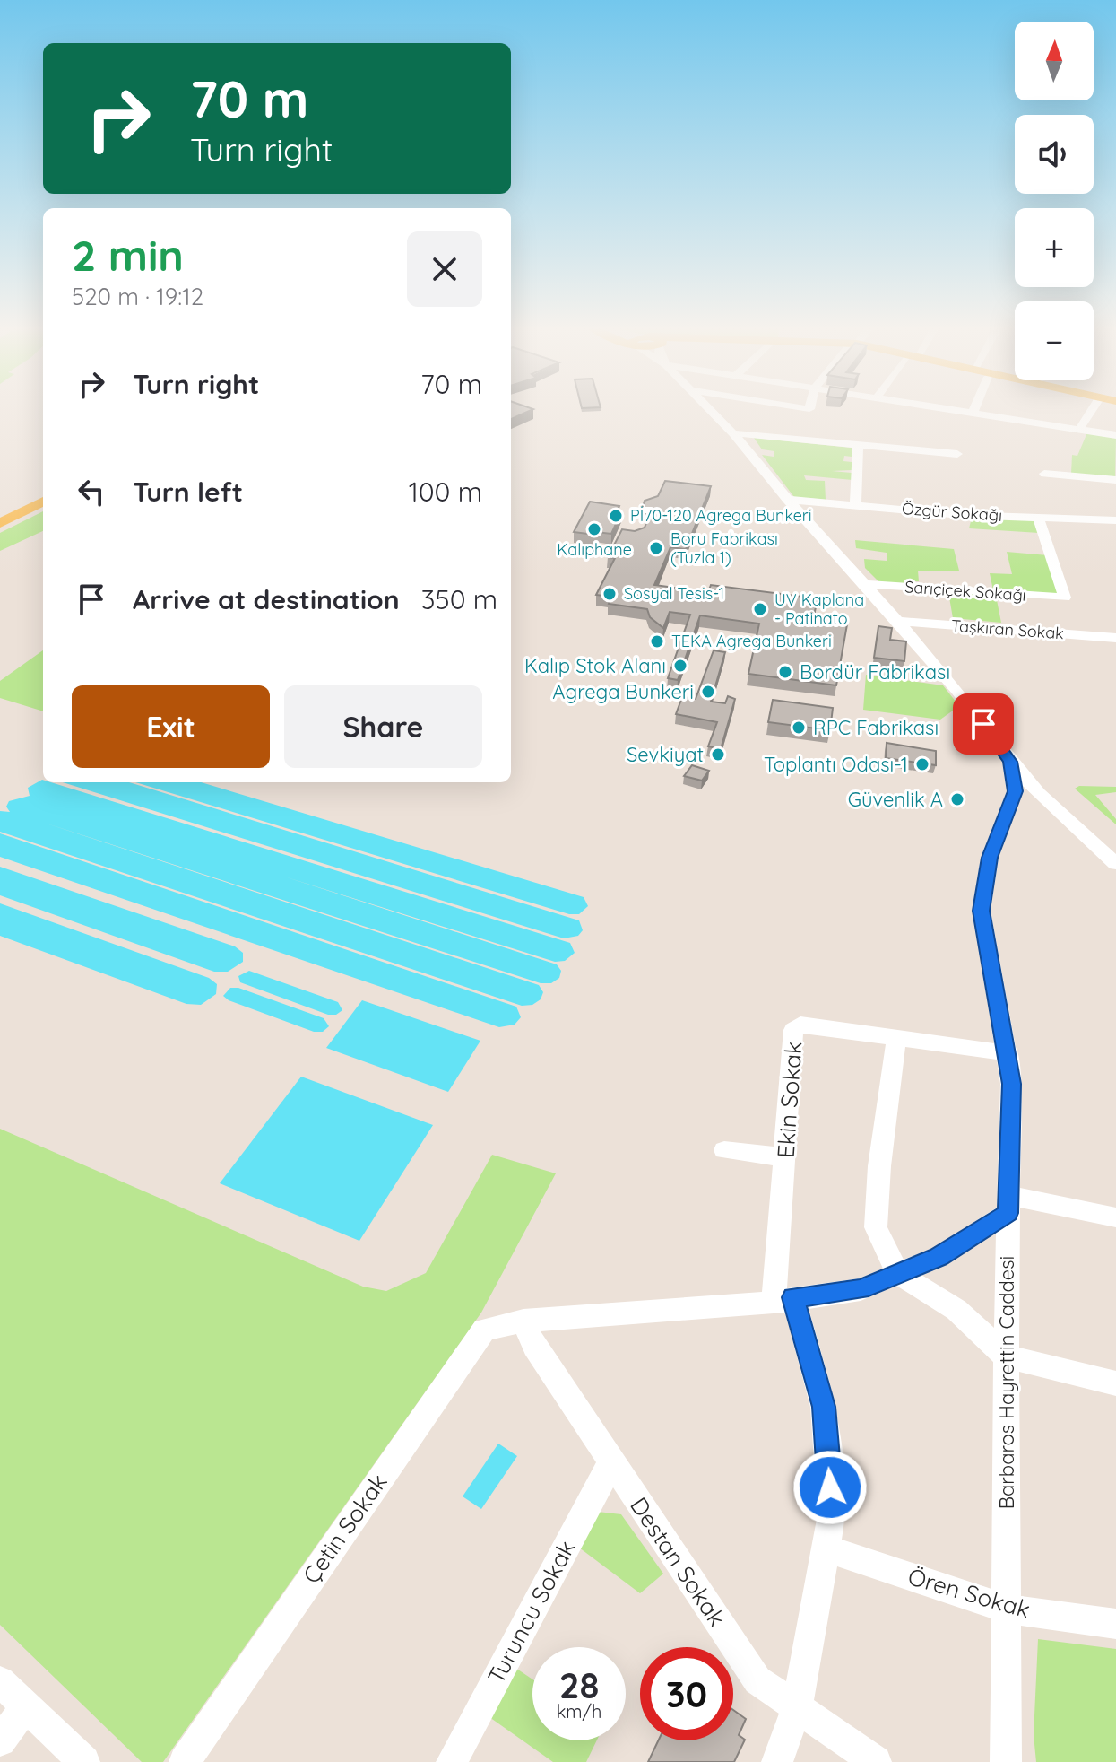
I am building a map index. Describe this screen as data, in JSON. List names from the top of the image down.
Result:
{
  "streets": {
    "street": [
      "Özgür Sokağı",
      "Sarıçiçek Sokağı",
      "Taşkıran Sokak",
      "Ekin Sokak",
      "Barbaros Hayrettin Caddesi",
      "Çetin Sokak",
      "Destan Sokak",
      "Ören Sokak",
      "Turuncu Sokak"
    ]
  },
  "crossings": [
    ["Özgür Sokağı", "Sarıçiçek Sokağı"],
    ["Ekin Sokak", "Barbaros Hayrettin Caddesi"],
    ["Ekin Sokak", "Çetin Sokak"],
    ["Barbaros Hayrettin Caddesi", "Çetin Sokak"],
    ["Barbaros Hayrettin Caddesi", "Ören Sokak"],
    ["Çetin Sokak", "Destan Sokak"],
    ["Destan Sokak", "Turuncu Sokak"]
  ],
  "places": [
    "Pİ70-120 Agrega Bunkeri",
    "Kalıphane",
    "Boru Fabrikası (Tuzla 1)",
    "Sosyal Tesis-1",
    "UV Kaplana - Patinato",
    "TEKA Agrega Bunkeri",
    "Kalıp Stok Alanı",
    "Bordür Fabrikası",
    "Agrega Bunkeri",
    "RPC Fabrikası",
    "Sevkiyat",
    "Toplantı Odası-1",
    "Güvenlik A"
  ],
  "north": "top",
  "page": {
    "map_buttons": ["+", "−"],
    "turn": ["70 m", "Turn right"],
    "heading": ["2 min", "520 m · 19:12"],
    "list": [
      {
        "name": "Turn right",
        "value": "70 m"
      },
      {
        "name": "Turn left",
        "value": "100 m"
      },
      {
        "name": "Arrive at destination",
        "value": "350 m"
      }
    ],
    "buttons": ["Exit", "Share"],
    "speed": "28 km/h",
    "limit": "30"
  }
}
